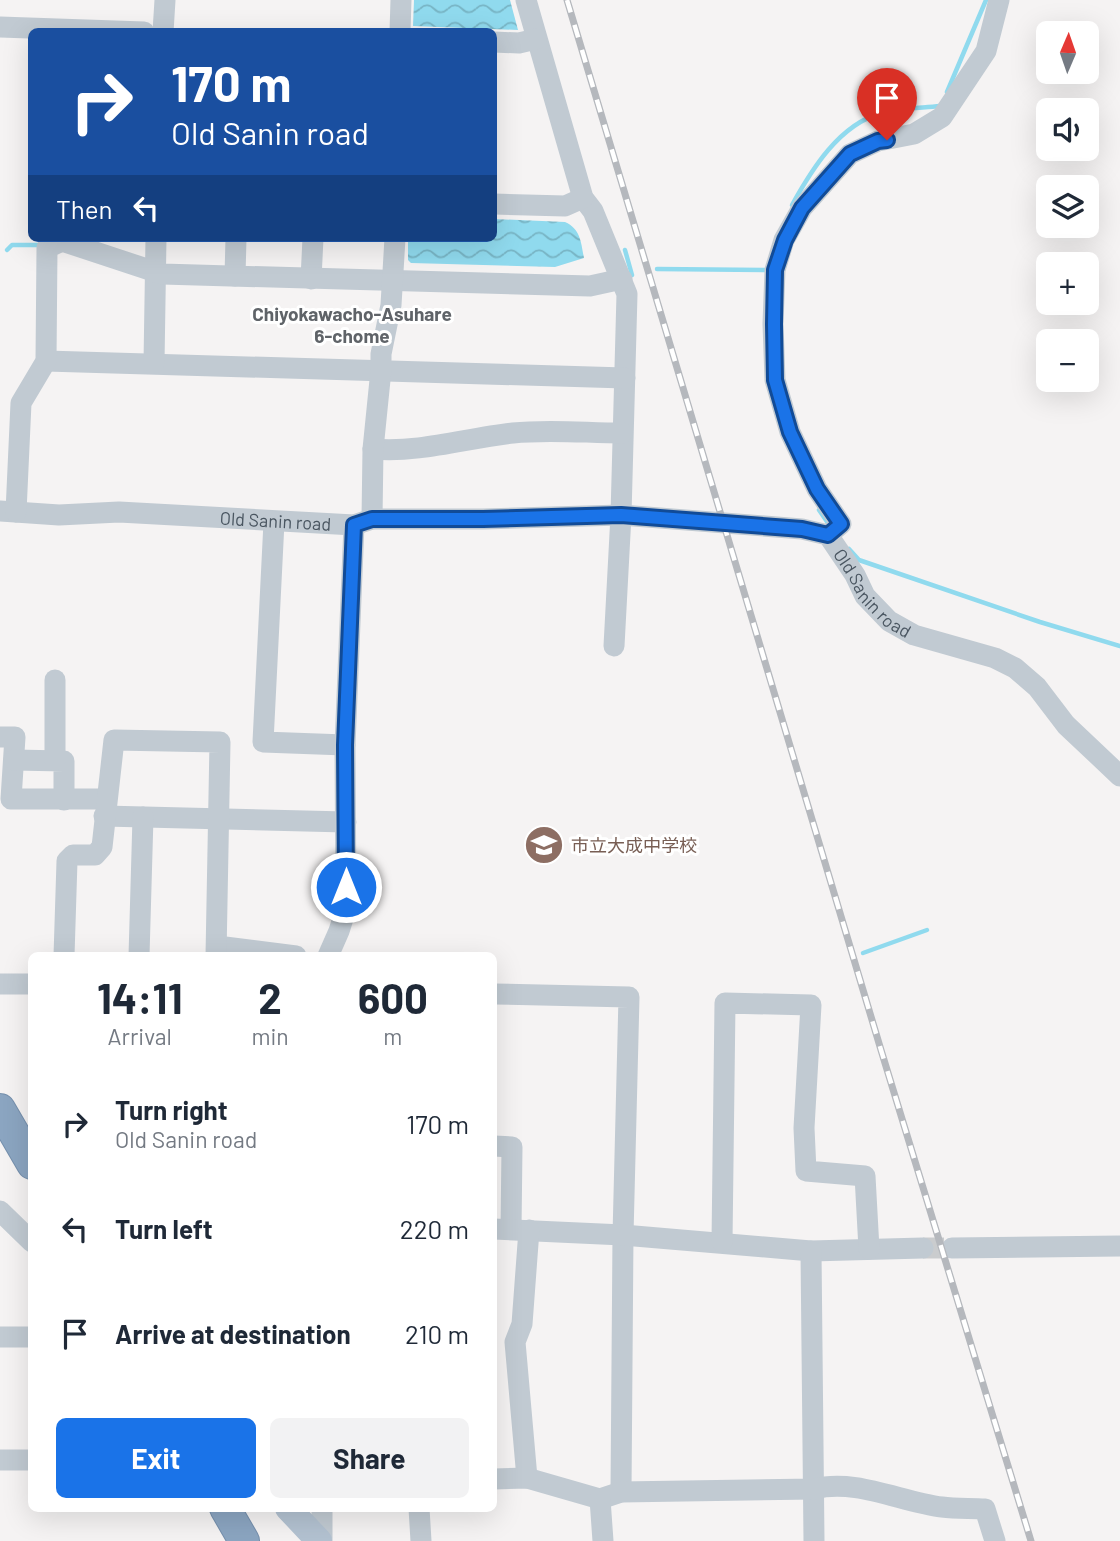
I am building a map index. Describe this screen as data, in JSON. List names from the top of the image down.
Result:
{
  "streets": {
    "street": ["Old Sanin road"]
  },
  "districts": ["Chiyokawacho-Asuhare 6-chome"],
  "places": {
    "school or university": ["市立大成中学校"]
  },
  "north": "top",
  "page": {
    "map_buttons": ["+", "−"],
    "turn": ["170 m", "Old Sanin road"],
    "then": "Then",
    "eta": [
      "14:11",
      "Arrival",
      "2",
      "min",
      "600",
      "m"
    ],
    "list": [
      {
        "name": "Turn right",
        "note": "Old Sanin road",
        "value": "170 m"
      },
      {
        "name": "Turn left",
        "value": "220 m"
      },
      {
        "name": "Arrive at destination",
        "value": "210 m"
      }
    ],
    "buttons": ["Exit", "Share"]
  }
}
